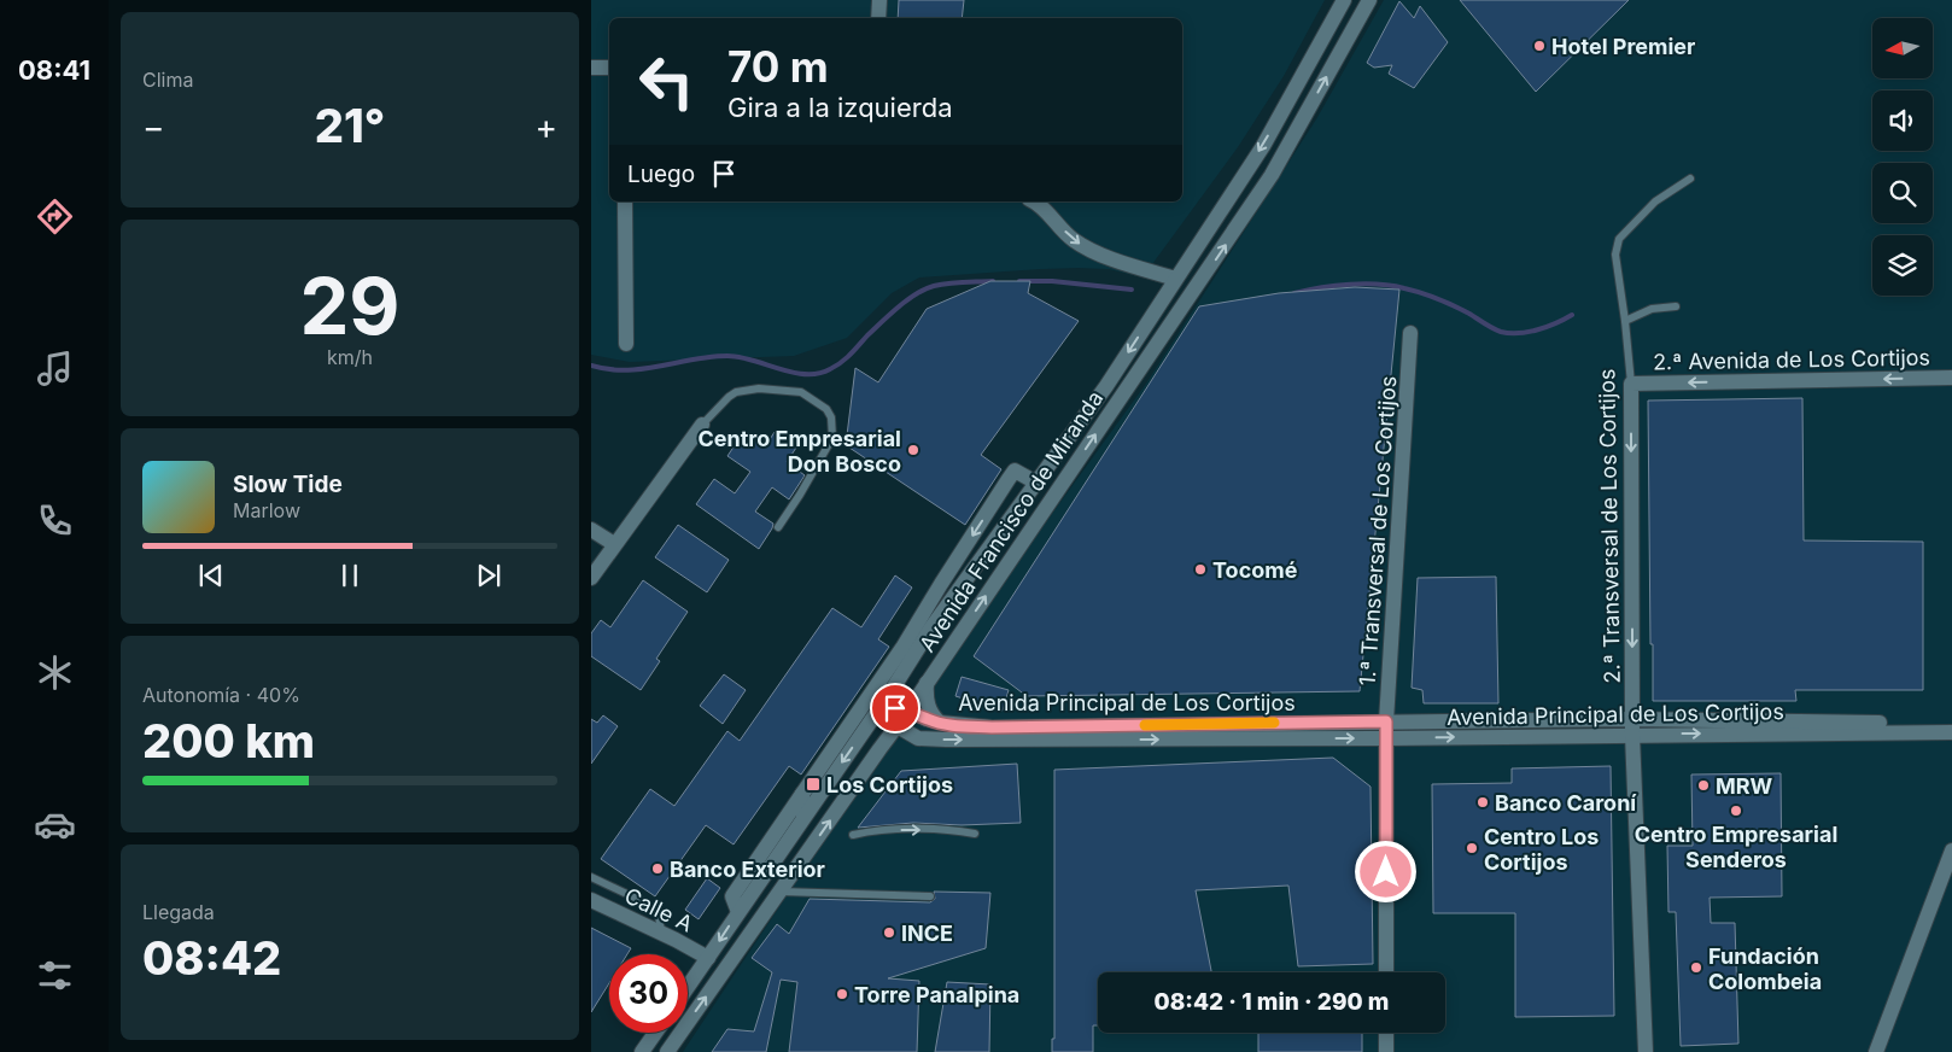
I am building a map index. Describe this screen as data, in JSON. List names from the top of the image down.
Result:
{
  "streets": {
    "street": [
      "2.ª Avenida de Los Cortijos",
      "Avenida Francisco de Miranda",
      "2.ª Transversal de Los Cortijos",
      "1.ª Transversal de Los Cortijos",
      "Avenida Principal de Los Cortijos",
      "Calle A"
    ]
  },
  "crossings": [
    ["2.ª Avenida de Los Cortijos", "2.ª Transversal de Los Cortijos"],
    ["Avenida Francisco de Miranda", "Avenida Principal de Los Cortijos"],
    ["Avenida Francisco de Miranda", "Calle A"],
    ["2.ª Transversal de Los Cortijos", "Avenida Principal de Los Cortijos"],
    ["1.ª Transversal de Los Cortijos", "Avenida Principal de Los Cortijos"]
  ],
  "one_way": ["2.ª Avenida de Los Cortijos", "2.ª Transversal de Los Cortijos"],
  "places": {
    "other": [
      "Hotel Premier",
      "Centro Empresarial Don Bosco",
      "Tocomé",
      "MRW",
      "Banco Caroní",
      "Centro Empresarial Senderos",
      "Centro Los Cortijos",
      "Banco Exterior",
      "INCE",
      "Fundación Colombeia",
      "Torre Panalpina"
    ],
    "transit": ["Los Cortijos"]
  },
  "north": "left",
  "page": {
    "tabs": "08:41",
    "tile": [
      "Clima",
      ["29", "km/h"],
      ["Autonomía · 40%", "200 km"],
      ["Llegada", "08:42"]
    ],
    "turn": ["70 m", "Gira a la izquierda"],
    "heat": ["−", "21°", "+"],
    "then": "Luego",
    "song": ["Slow Tide", "Marlow"],
    "limit": "30",
    "trip": "08:42 · 1 min · 290 m"
  }
}
